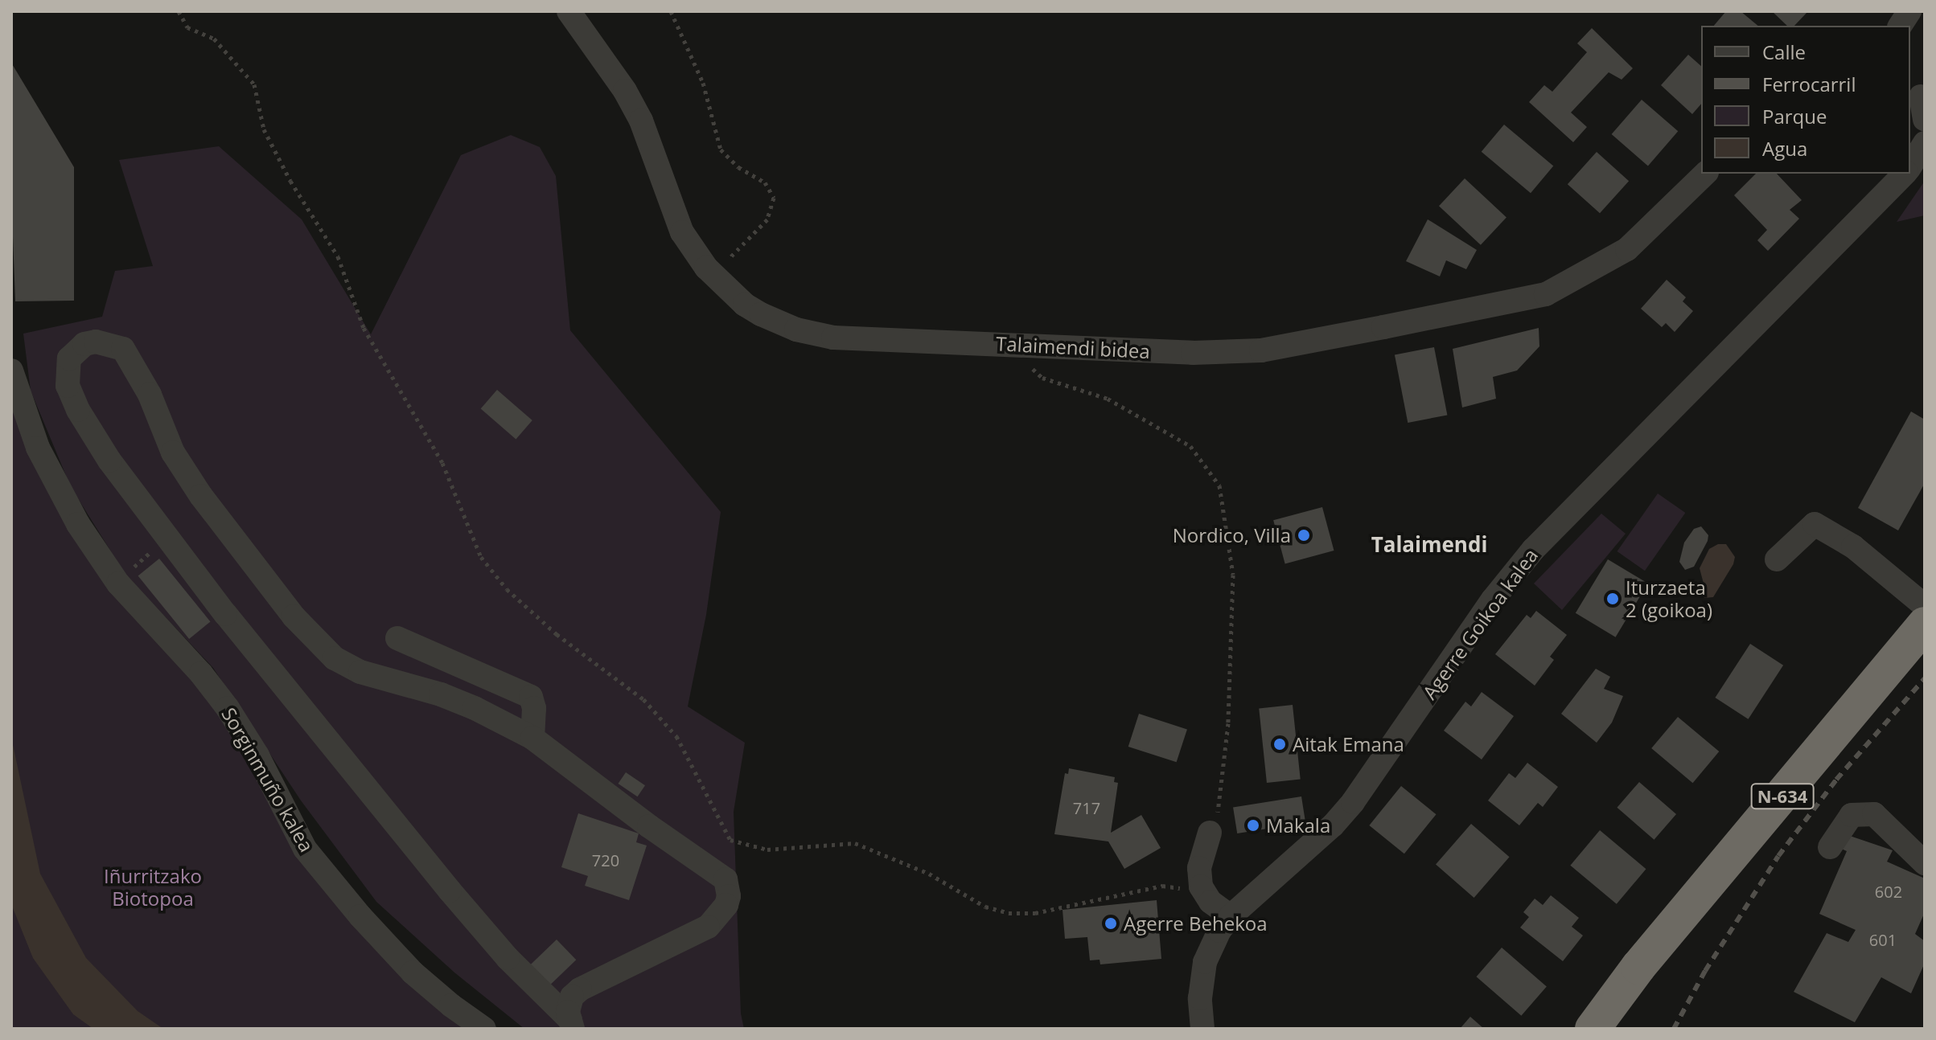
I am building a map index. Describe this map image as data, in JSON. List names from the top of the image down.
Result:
{
  "streets": {
    "highway": ["N-634"],
    "street": ["Talaimendi bidea", "Agerre Goikoa kalea", "Sorginmuño kalea"]
  },
  "districts": ["Talaimendi"],
  "parks": ["Iñurritzako Biotopoa"],
  "places": [
    "Nordico, Villa",
    "Iturzaeta 2 (goikoa)",
    "Aitak Emana",
    "Makala",
    "Agerre Behekoa"
  ],
  "house_numbers": [
    "717",
    "720",
    "602",
    "601"
  ],
  "legend": [
    "Calle",
    "Ferrocarril",
    "Parque",
    "Agua"
  ]
}
